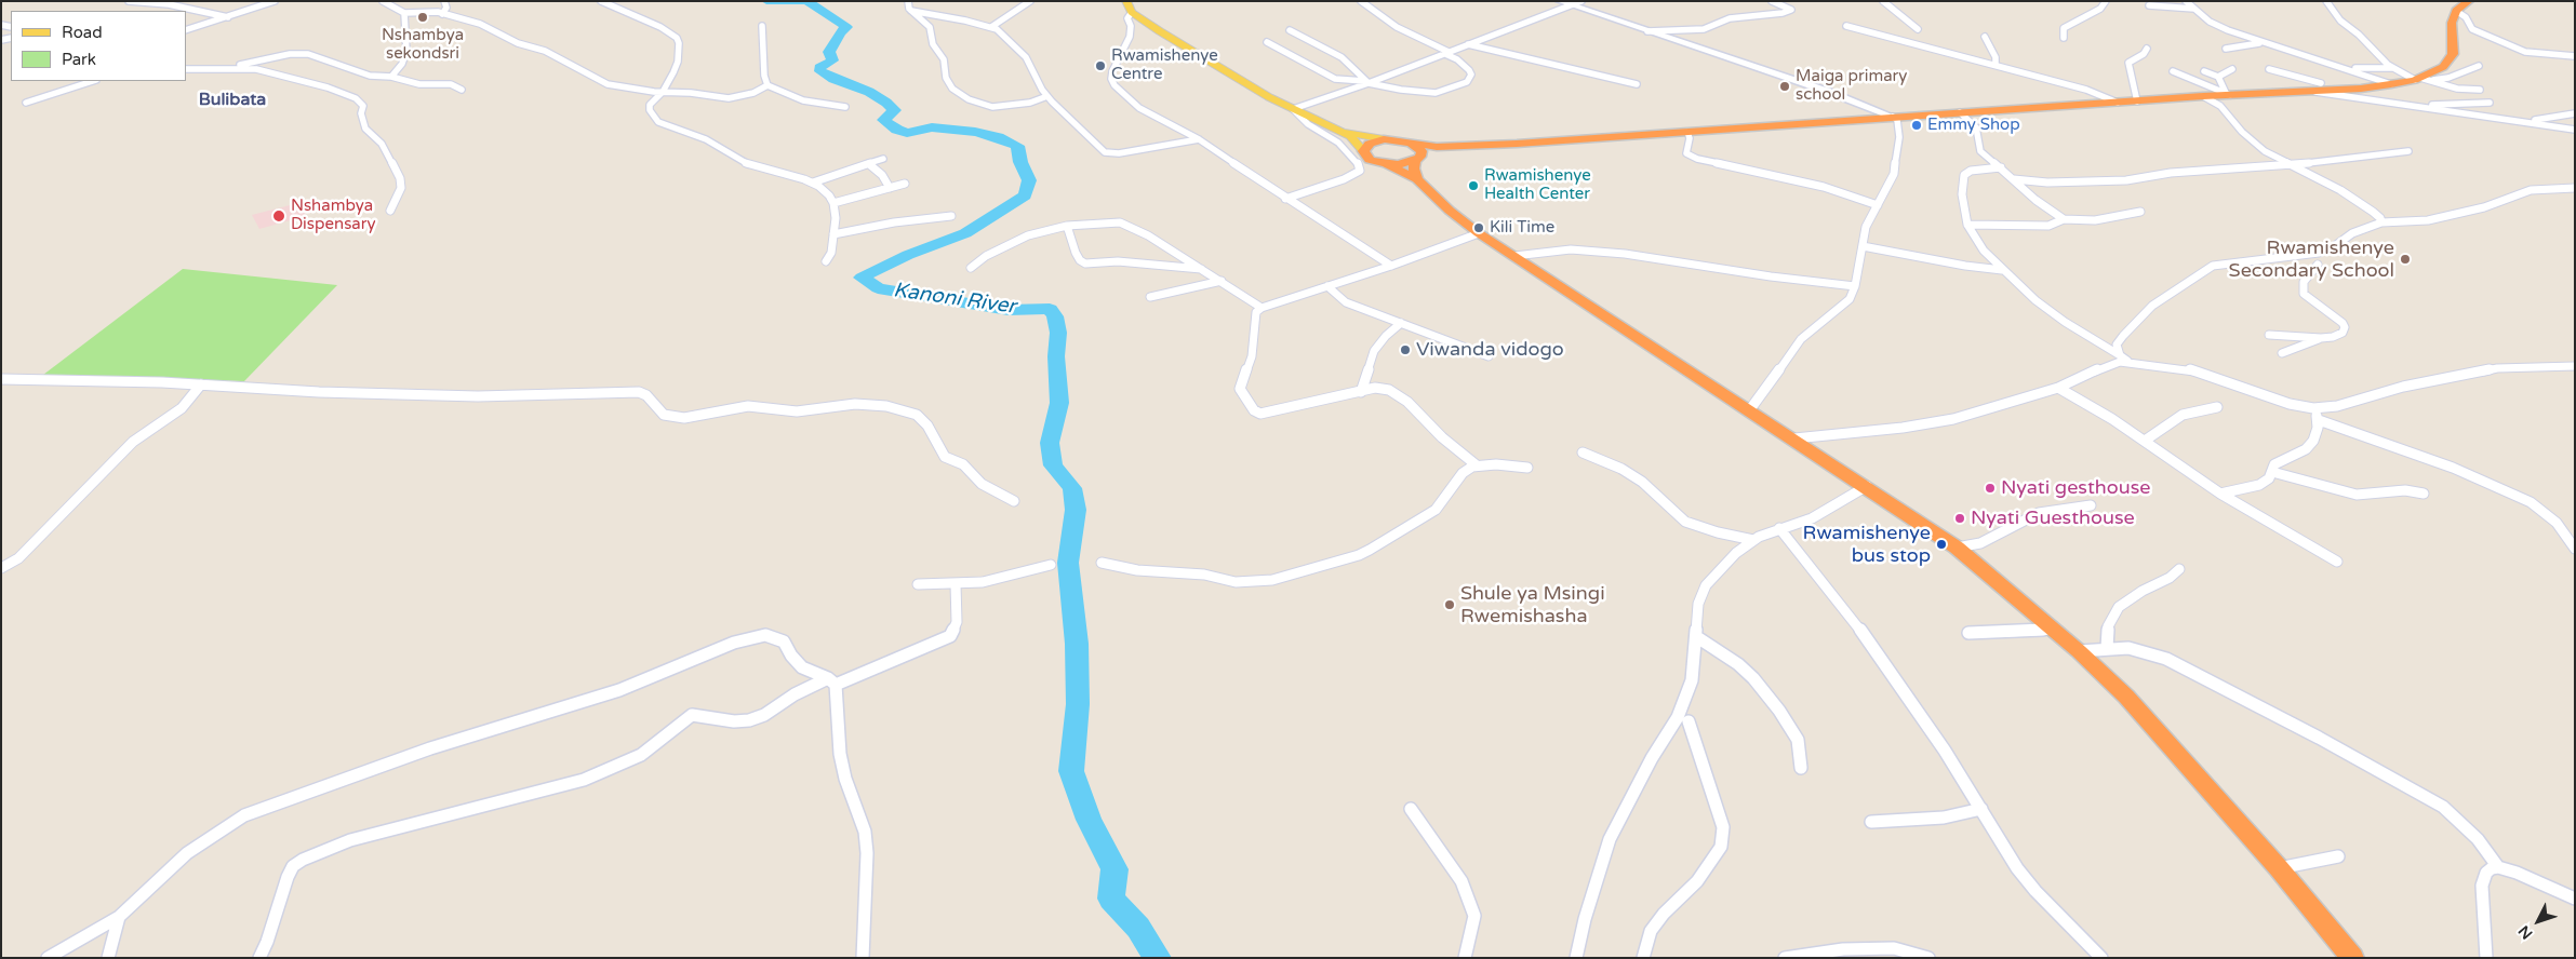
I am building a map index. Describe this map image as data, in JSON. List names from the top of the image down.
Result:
{
  "districts": ["Bulibata"],
  "water": ["Kanoni River"],
  "places": [
    "Nshambya sekondsri",
    "Rwamishenye Centre",
    "Maiga primary school",
    "Emmy Shop",
    "Rwamishenye Health Center",
    "Nshambya Dispensary",
    "Kili Time",
    "Rwamishenye Secondary School",
    "Viwanda vidogo",
    "Nyati gesthouse",
    "Nyati Guesthouse",
    "Rwamishenye bus stop",
    "Shule ya Msingi Rwemishasha"
  ],
  "legend": ["Road", "Park"],
  "north": "bottom left"
}
